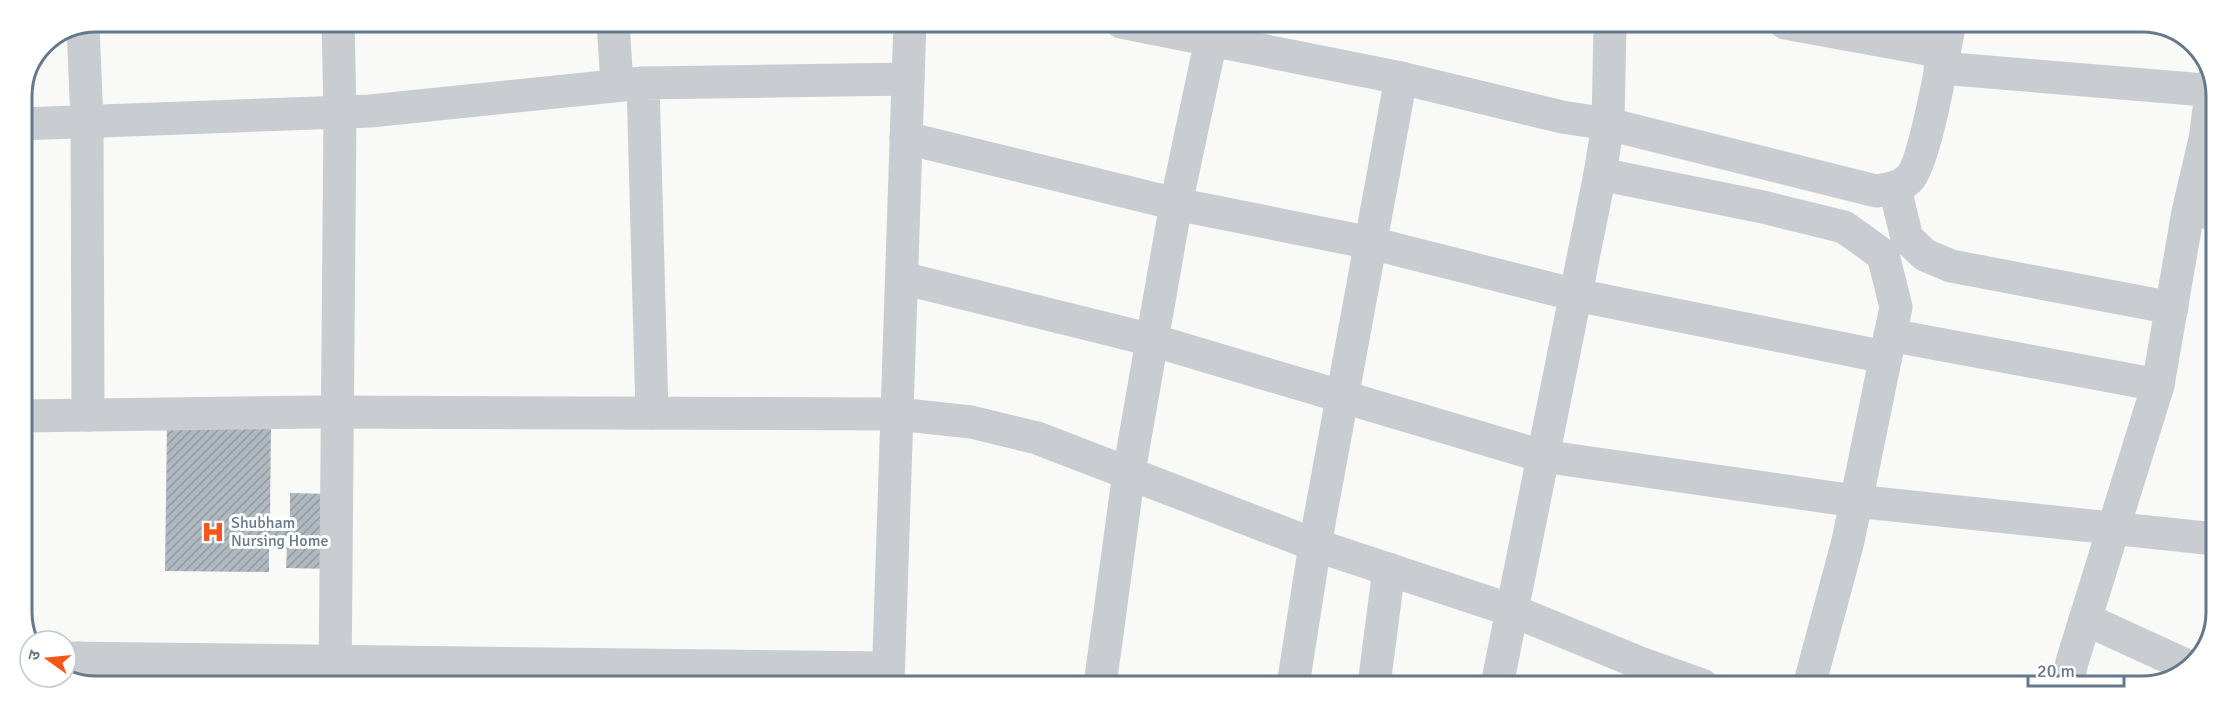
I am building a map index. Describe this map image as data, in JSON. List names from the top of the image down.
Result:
{
  "places": {
    "hospital": ["Shubham Nursing Home"]
  },
  "scale_bar": "20 m",
  "north": "left"
}
